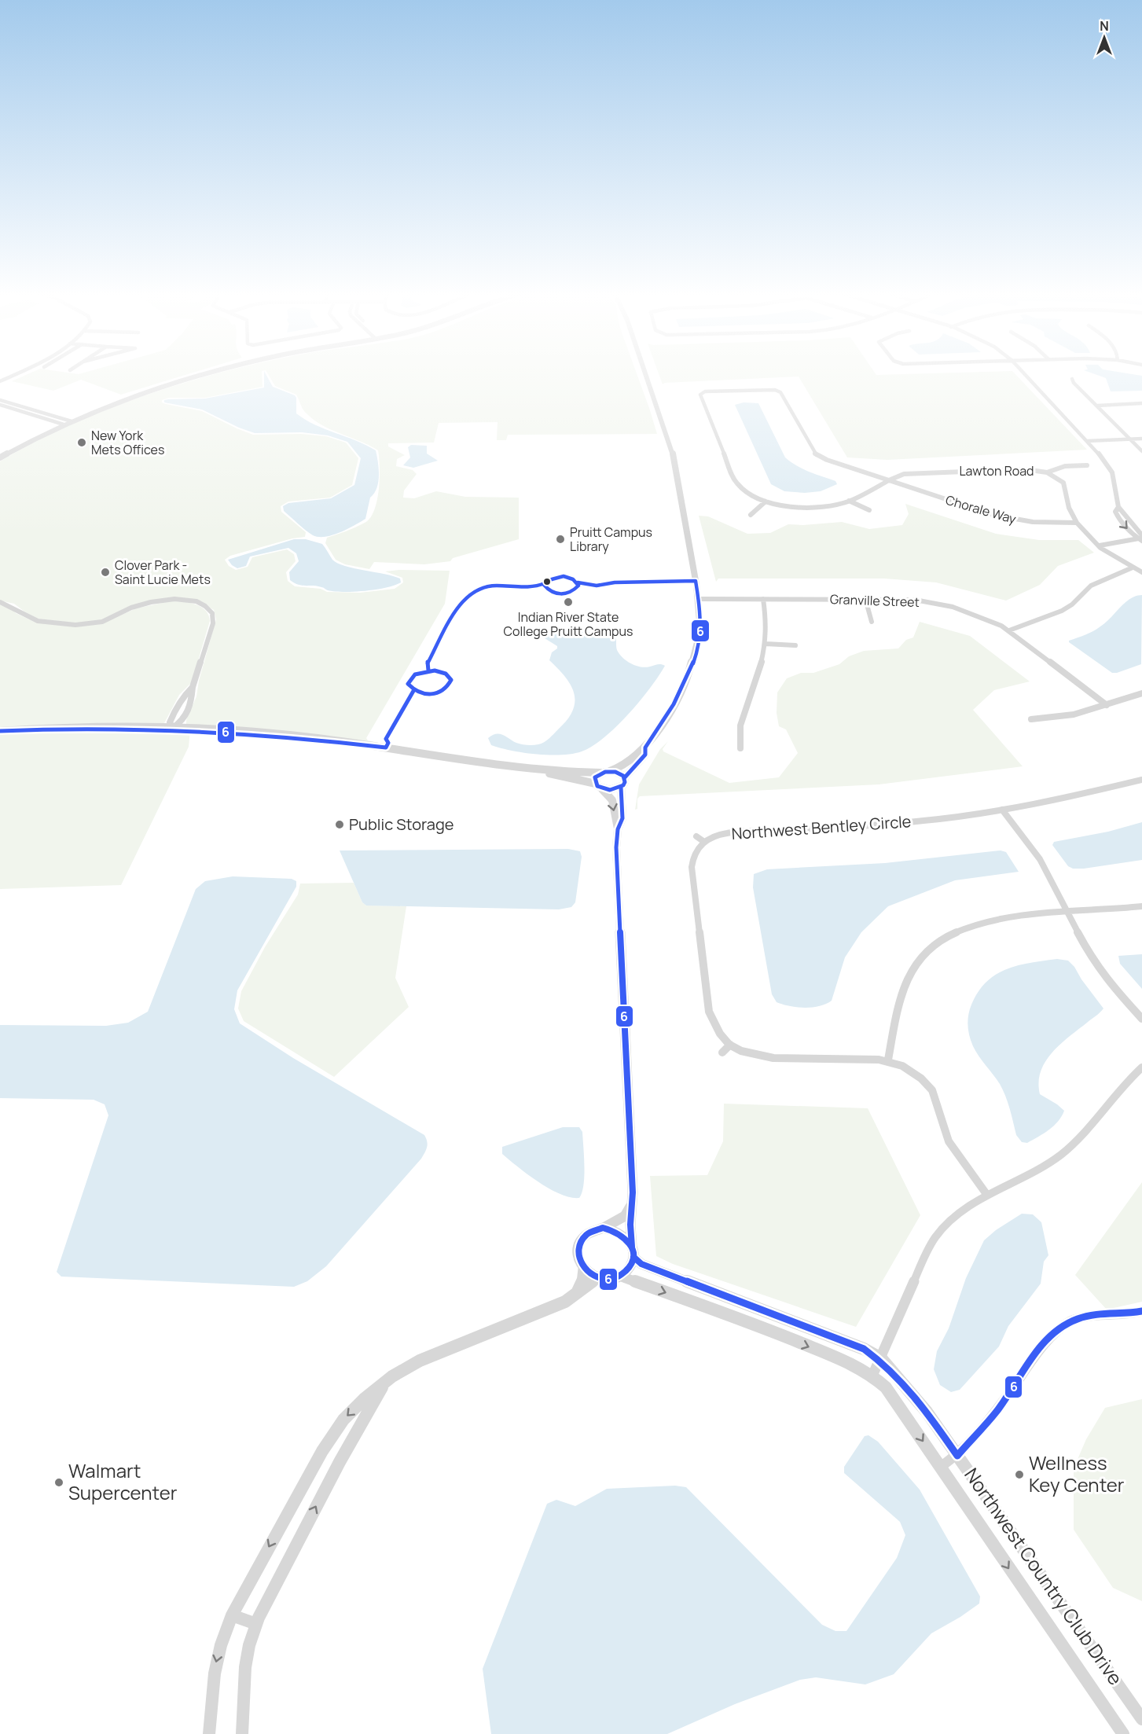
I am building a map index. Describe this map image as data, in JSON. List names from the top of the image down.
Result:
{
  "streets": {
    "street": [
      "Lawton Road",
      "Chorale Way",
      "Granville Street",
      "Northwest Bentley Circle",
      "Northwest Country Club Drive"
    ]
  },
  "crossings": [
    ["Lawton Road", "Chorale Way"]
  ],
  "places": [
    "New York Mets Offices",
    "Pruitt Campus Library",
    "Clover Park - Saint Lucie Mets",
    "Indian River State College Pruitt Campus",
    "Public Storage",
    "Wellness Key Center",
    "Walmart Supercenter"
  ],
  "lines": ["transit line 6"],
  "north": "top"
}
